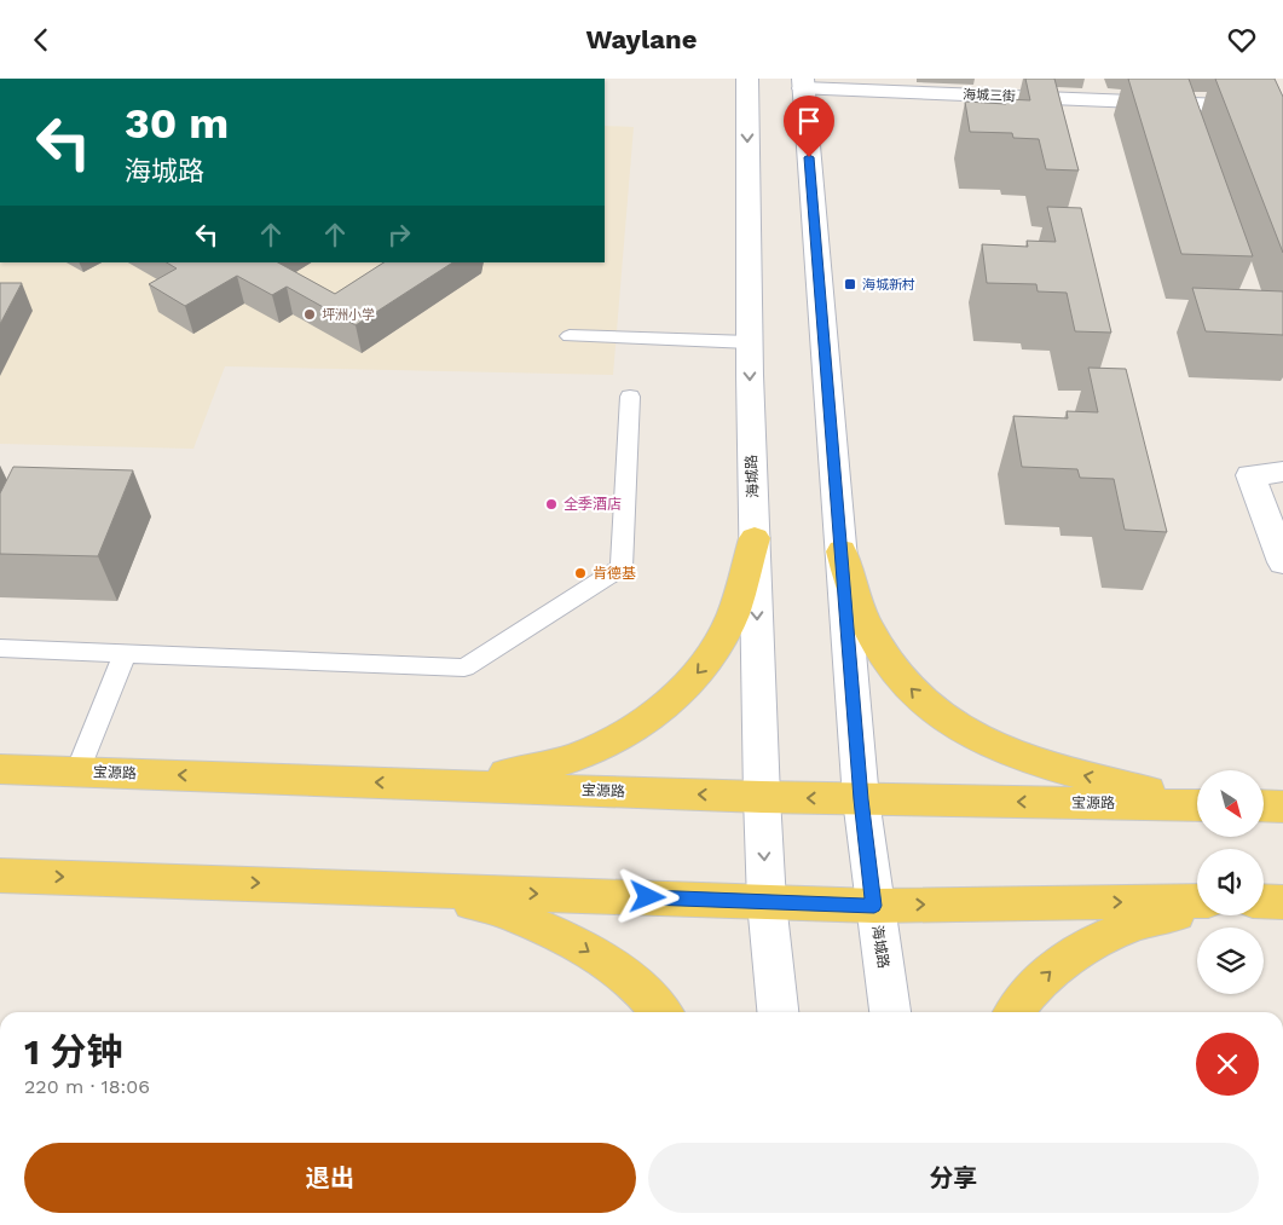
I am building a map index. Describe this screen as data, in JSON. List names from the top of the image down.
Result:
{
  "streets": {
    "main road": ["海城三街", "海城路", "宝源路"]
  },
  "crossings": [
    ["海城三街", "海城路"],
    ["海城路", "宝源路"]
  ],
  "places": {
    "transit": ["海城新村"],
    "other": ["坪洲小学", "全季酒店", "肯德基"]
  },
  "north": "bottom right",
  "page": {
    "header": "Waylane",
    "turn": ["30 m", "海城路"],
    "heading": ["1 分钟", "220 m · 18:06"],
    "buttons": ["退出", "分享"]
  }
}
